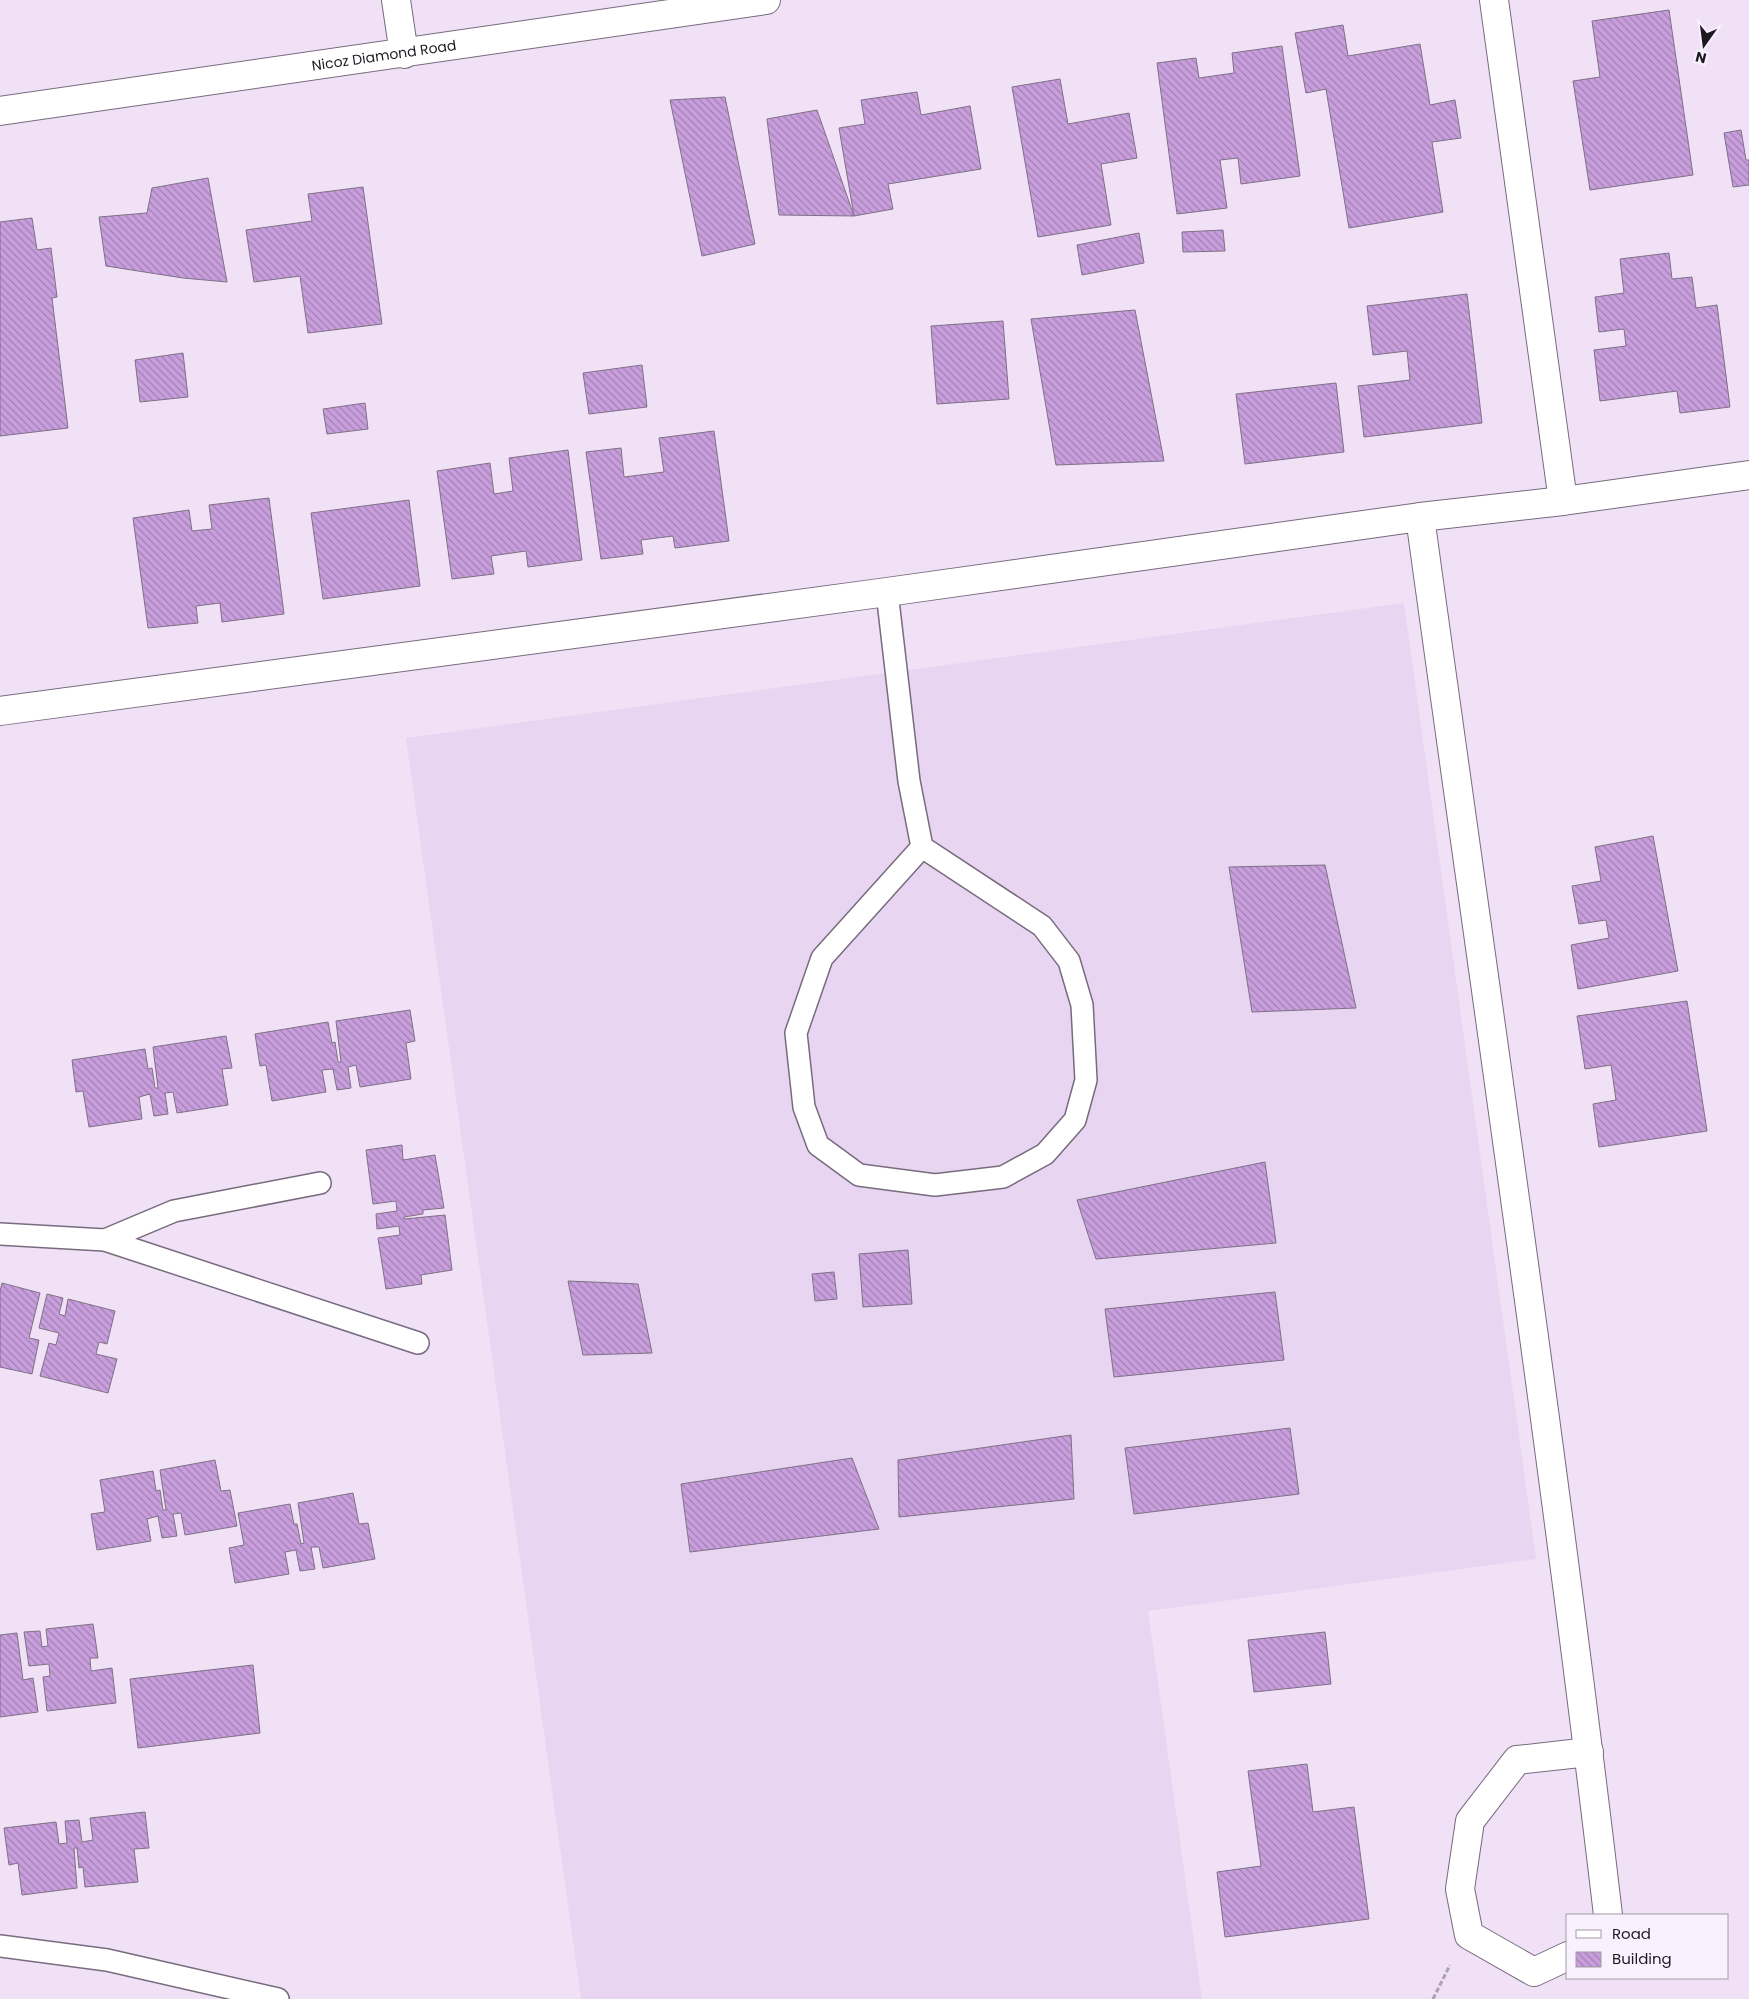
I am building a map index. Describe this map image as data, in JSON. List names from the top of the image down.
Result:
{
  "streets": {
    "street": ["Nicoz Diamond Road"]
  },
  "legend": ["Road", "Building"],
  "north": "bottom"
}
